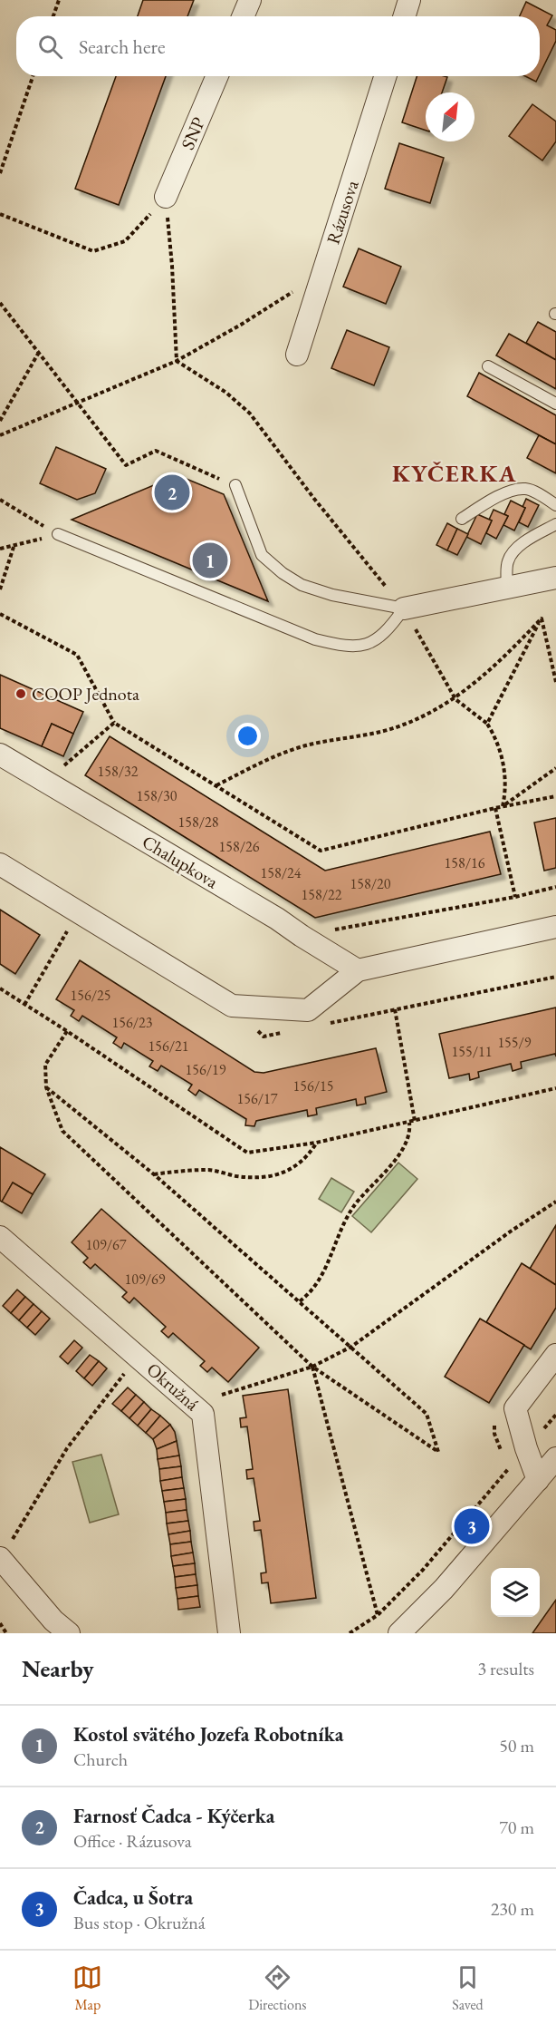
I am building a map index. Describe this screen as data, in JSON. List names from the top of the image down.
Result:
{
  "streets": {
    "street": [
      "SNP",
      "Rázusova",
      "Chalupkova",
      "Okružná"
    ]
  },
  "districts": ["KYČERKA"],
  "places": ["COOP Jednota"],
  "house_numbers": [
    "158/32",
    "158/30",
    "158/28",
    "158/26",
    "158/16",
    "158/24",
    "158/20",
    "158/22",
    "156/25",
    "156/23",
    "155/9",
    "156/21",
    "155/11",
    "156/19",
    "156/15",
    "156/17",
    "109/67",
    "109/69"
  ],
  "north": "top right",
  "page": {
    "search": "Search here",
    "pins": ["2", "1", "3"],
    "heading": ["Nearby", "3 results"],
    "list": [
      {
        "mark": "1",
        "name": "Kostol svätého Jozefa Robotníka",
        "note": "Church",
        "value": "50 m"
      },
      {
        "mark": "2",
        "name": "Farnosť Čadca - Kýčerka",
        "note": "Office · Rázusova",
        "value": "70 m"
      },
      {
        "mark": "3",
        "name": "Čadca, u Šotra",
        "note": "Bus stop · Okružná",
        "value": "230 m"
      }
    ],
    "nav": ["Map", "Directions", "Saved"]
  }
}
